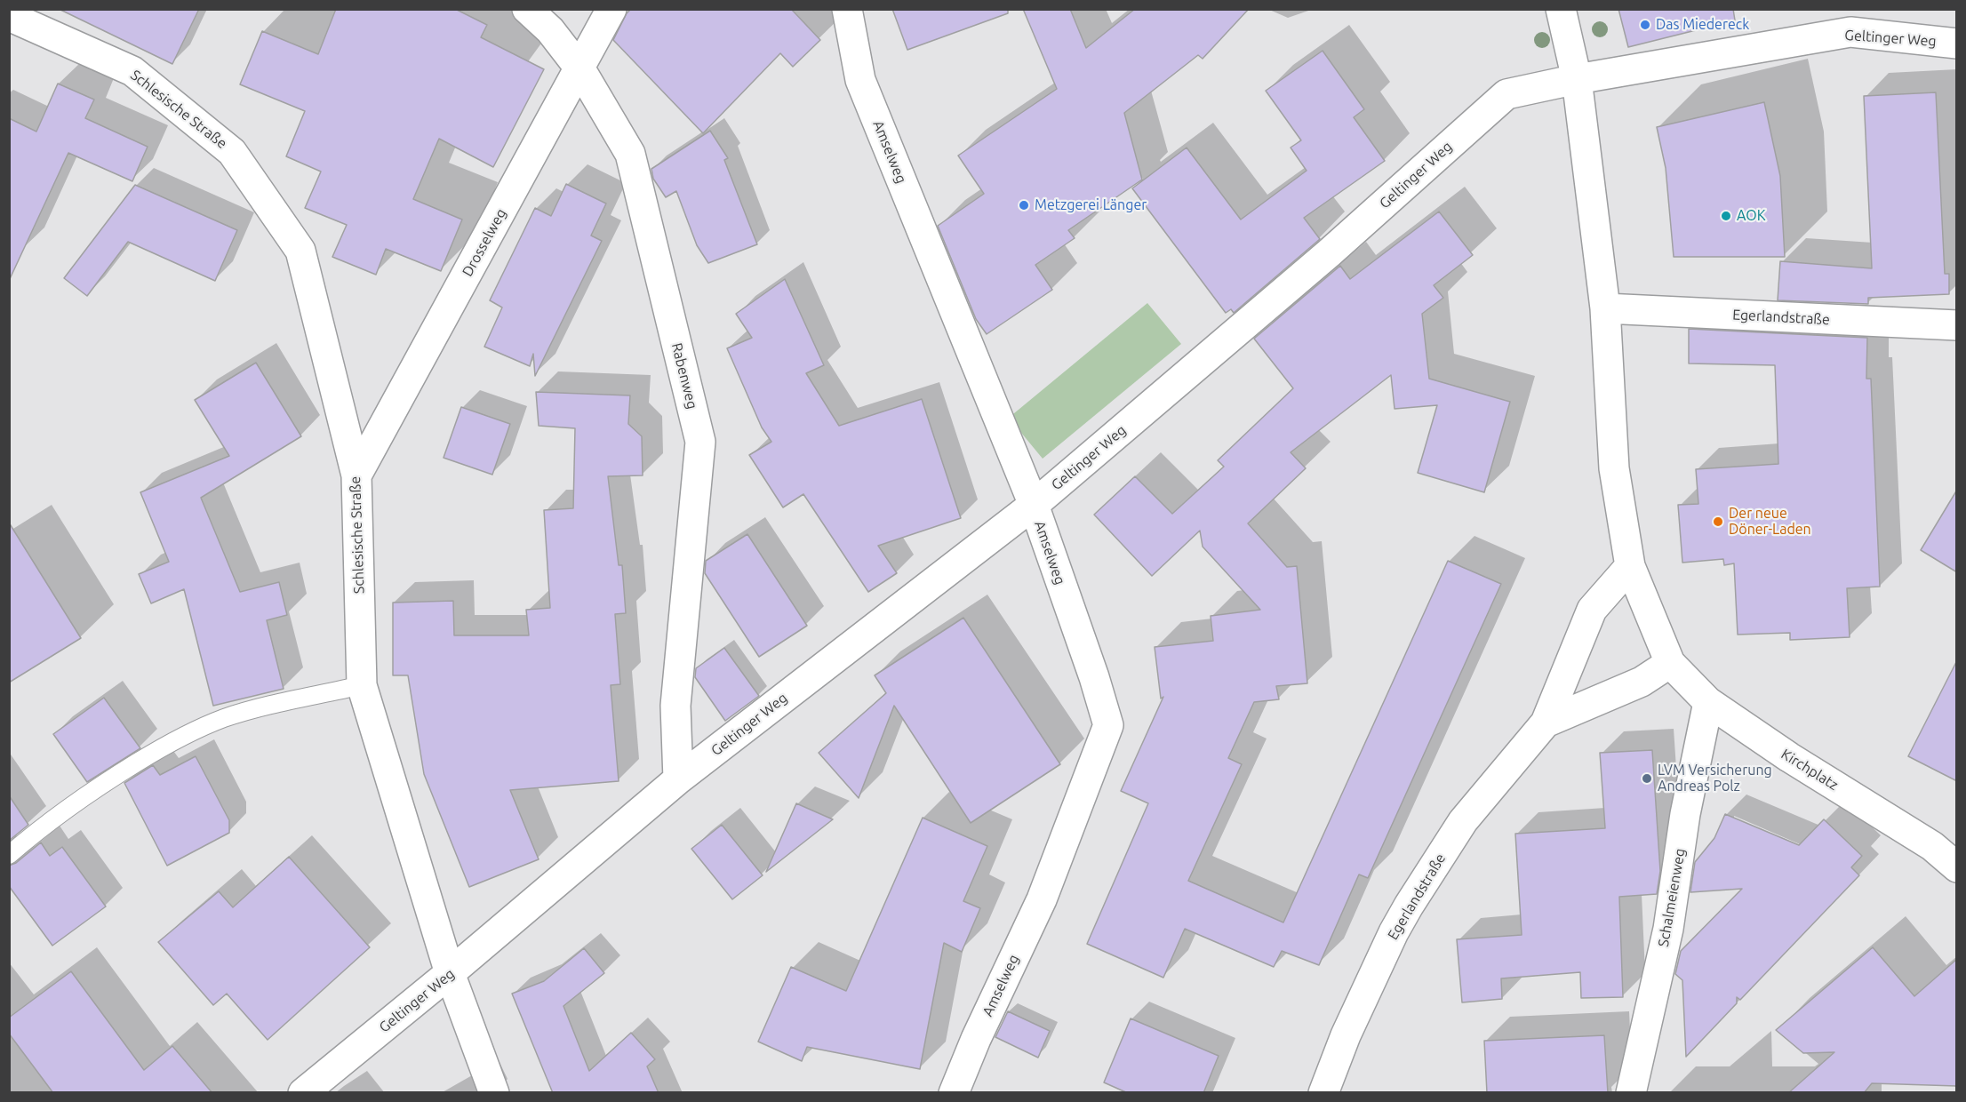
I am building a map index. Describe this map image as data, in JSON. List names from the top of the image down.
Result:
{
  "streets": {
    "street": [
      "Geltinger Weg",
      "Schlesische Straße",
      "Amselweg",
      "Drosselweg",
      "Egerlandstraße",
      "Rabenweg",
      "Kirchplatz",
      "Schalmeienweg"
    ]
  },
  "crossings": [
    ["Geltinger Weg", "Schlesische Straße"],
    ["Geltinger Weg", "Amselweg"],
    ["Geltinger Weg", "Rabenweg"],
    ["Schlesische Straße", "Drosselweg"],
    ["Drosselweg", "Rabenweg"],
    ["Egerlandstraße", "Kirchplatz"],
    ["Kirchplatz", "Schalmeienweg"]
  ],
  "places": [
    "Das Miedereck",
    "Metzgerei Länger",
    "AOK",
    "Der neue Döner-Laden",
    "LVM Versicherung Andreas Polz"
  ]
}
